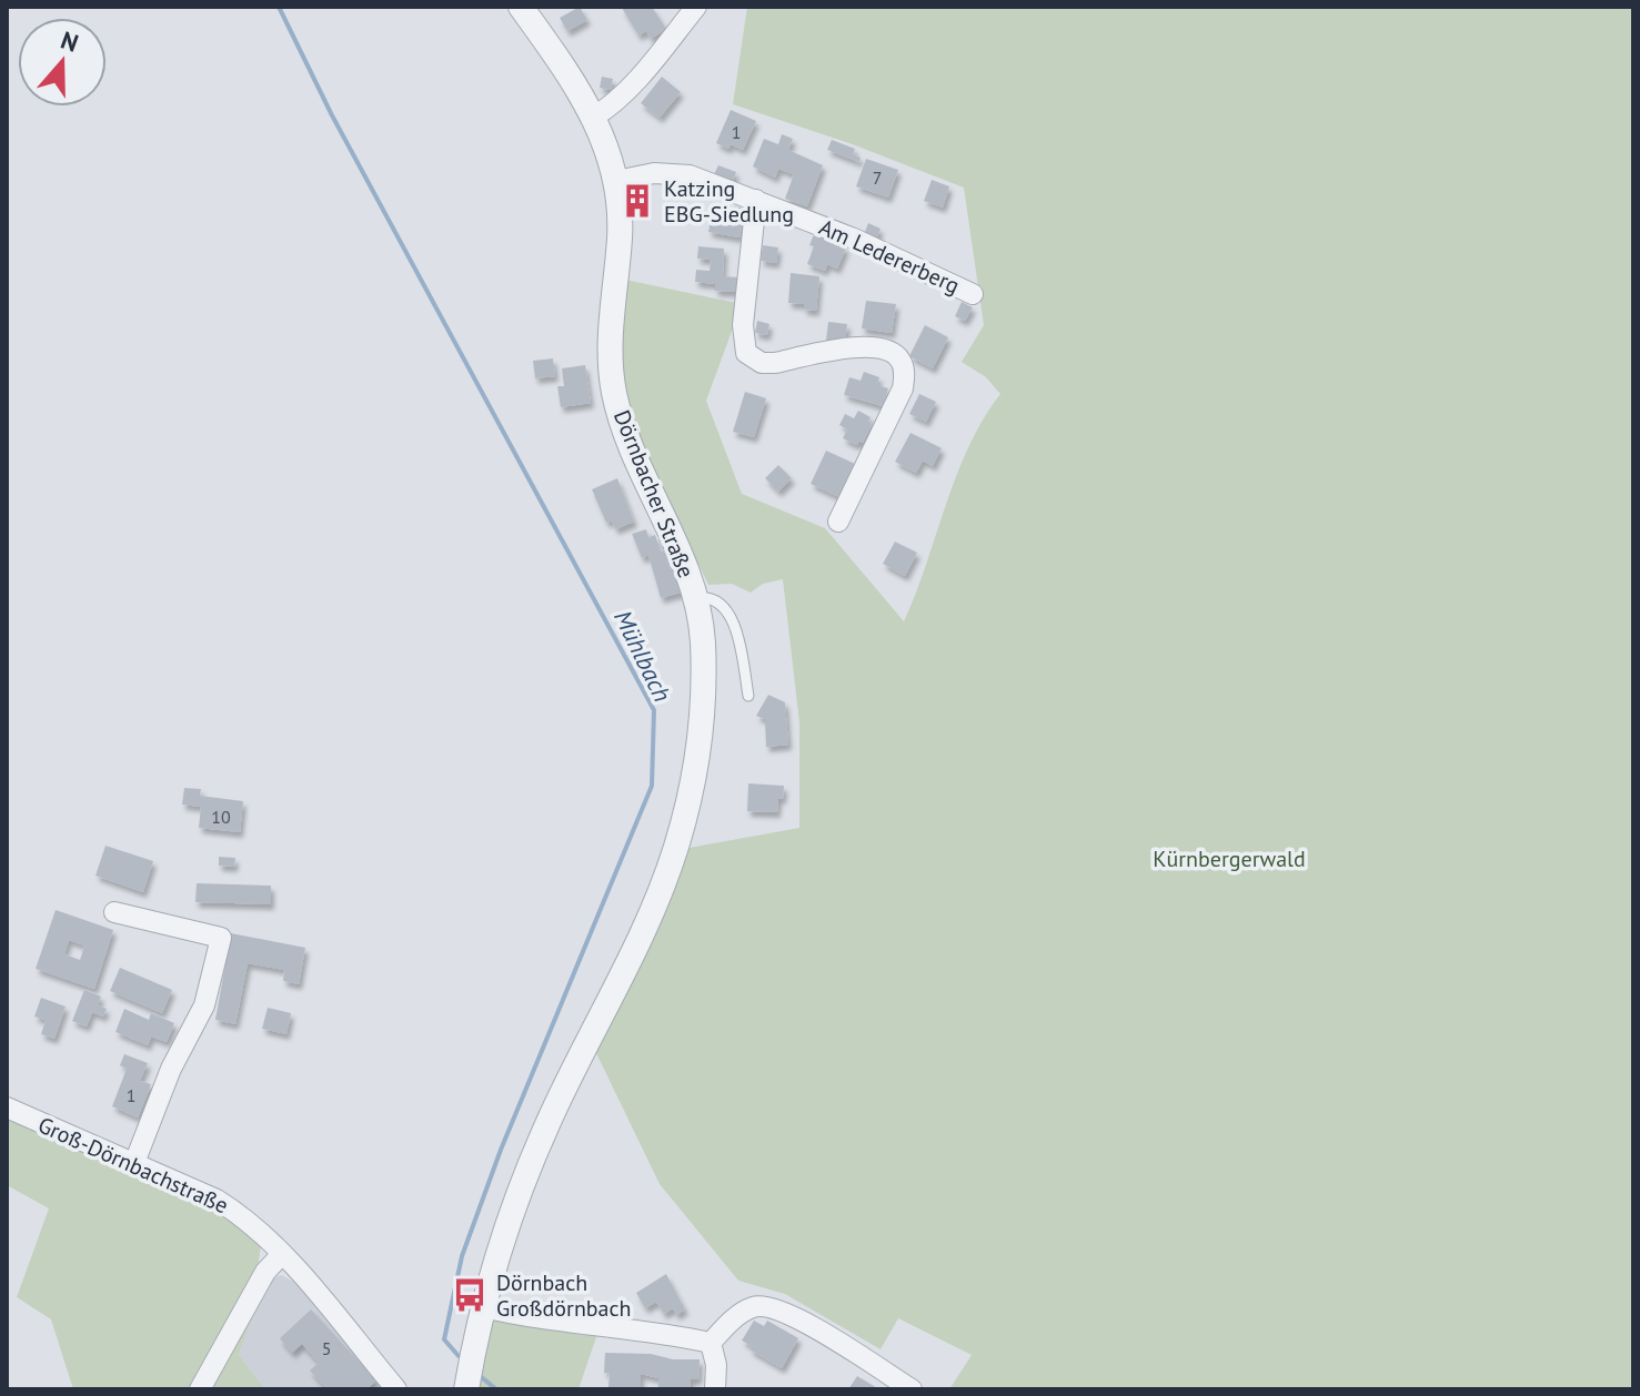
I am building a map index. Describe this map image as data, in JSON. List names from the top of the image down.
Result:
{
  "streets": {
    "street": ["Am Ledererberg", "Dörnbacher Straße", "Groß-Dörnbachstraße"]
  },
  "crossings": [
    ["Am Ledererberg", "Dörnbacher Straße"]
  ],
  "water": ["Mühlbach"],
  "parks": ["Kürnbergerwald"],
  "places": {
    "building": ["Katzing EBG-Siedlung"],
    "bus stop": ["Dörnbach Großdörnbach"]
  },
  "house_numbers": [
    "1",
    "7",
    "10",
    "1",
    "5"
  ],
  "north": "top"
}
